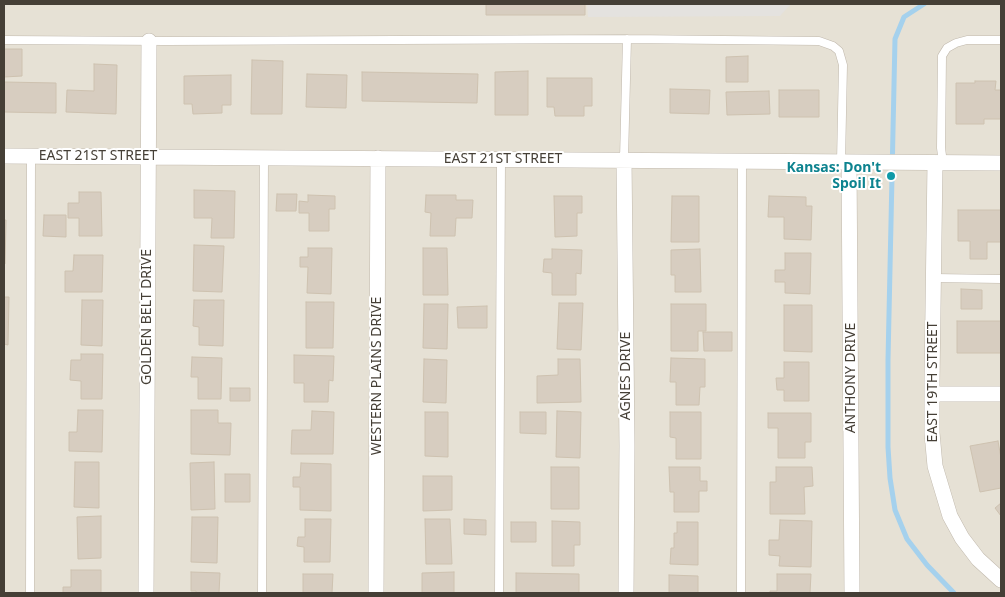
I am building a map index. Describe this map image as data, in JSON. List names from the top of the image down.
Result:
{
  "streets": {
    "street": [
      "EAST 21ST STREET",
      "GOLDEN BELT DRIVE",
      "WESTERN PLAINS DRIVE",
      "AGNES DRIVE",
      "ANTHONY DRIVE",
      "EAST 19TH STREET"
    ]
  },
  "crossings": [
    ["EAST 21ST STREET", "GOLDEN BELT DRIVE"],
    ["EAST 21ST STREET", "WESTERN PLAINS DRIVE"],
    ["EAST 21ST STREET", "AGNES DRIVE"],
    ["EAST 21ST STREET", "ANTHONY DRIVE"],
    ["EAST 21ST STREET", "EAST 19TH STREET"]
  ],
  "places": ["Kansas: Don't Spoil It"]
}
